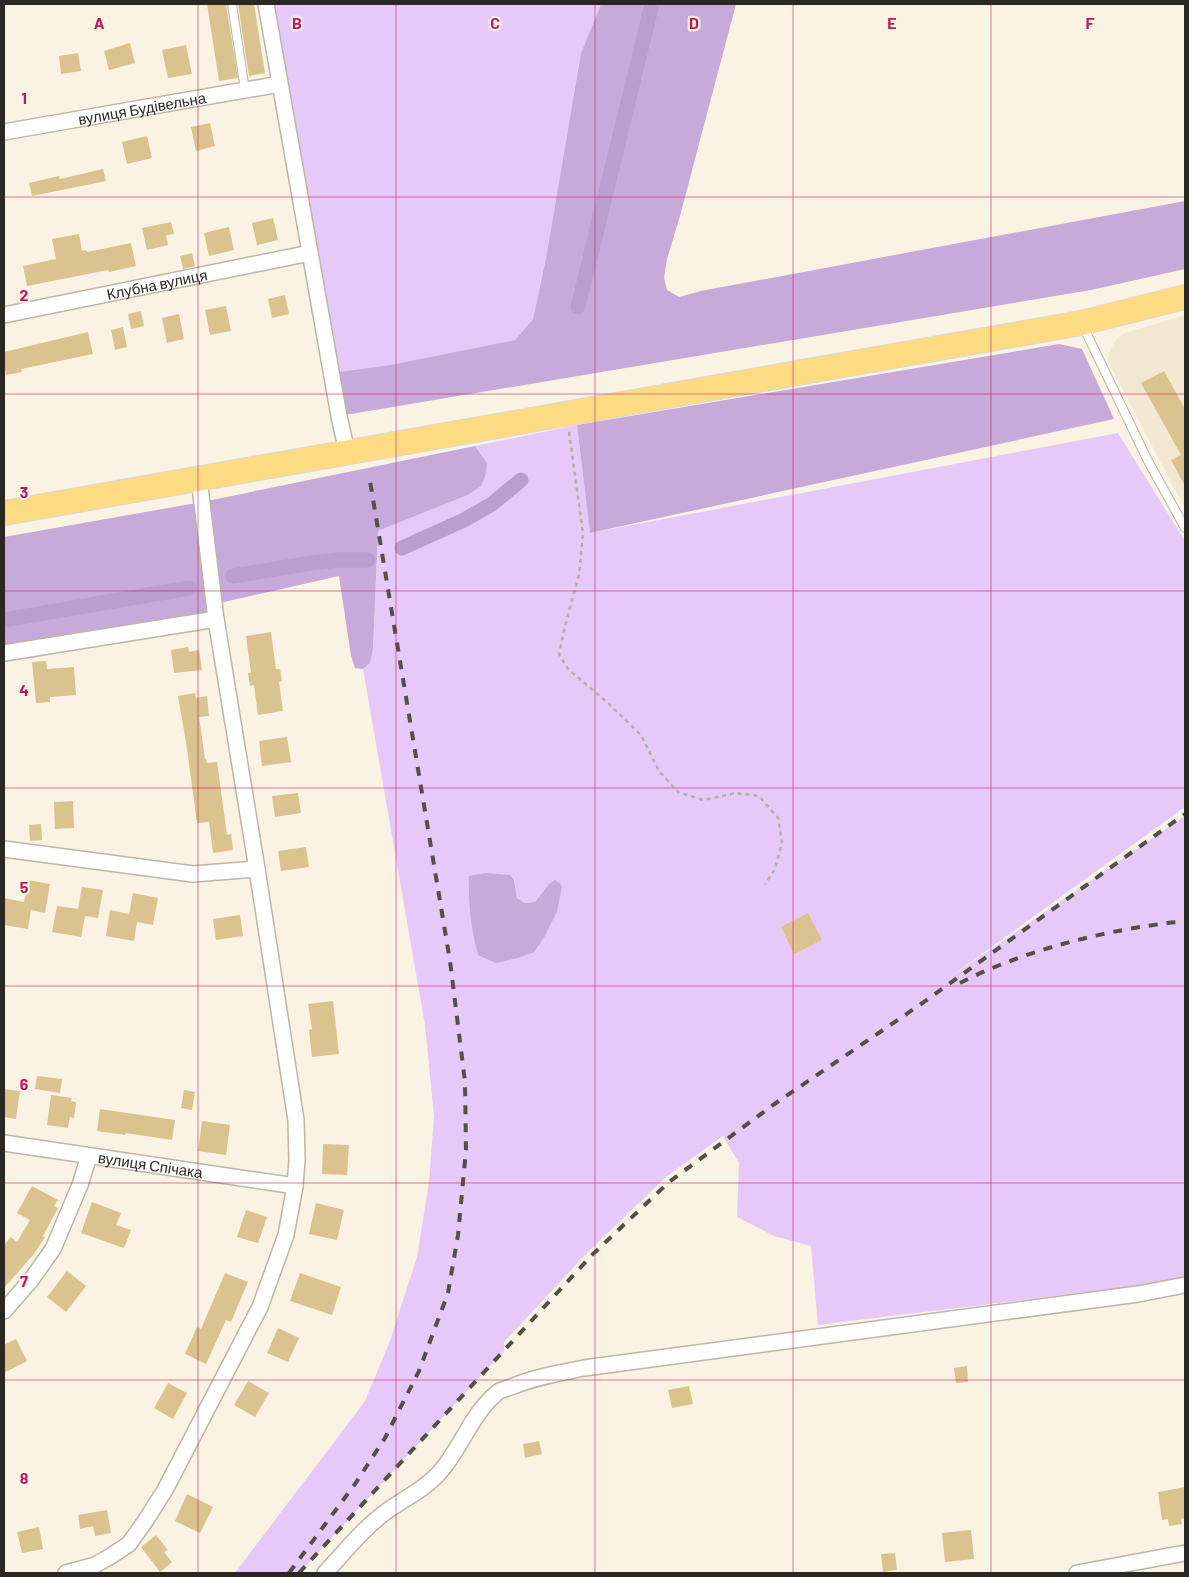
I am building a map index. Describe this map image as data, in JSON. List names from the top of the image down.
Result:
{
  "streets": {
    "street": ["вулиця Будівельна", "Клубна вулиця", "вулиця Спічака"]
  },
  "grid": {
    "columns": [
      "A",
      "B",
      "C",
      "D",
      "E",
      "F"
    ],
    "rows": [
      "1",
      "2",
      "3",
      "4",
      "5",
      "6",
      "7",
      "8"
    ]
  }
}
